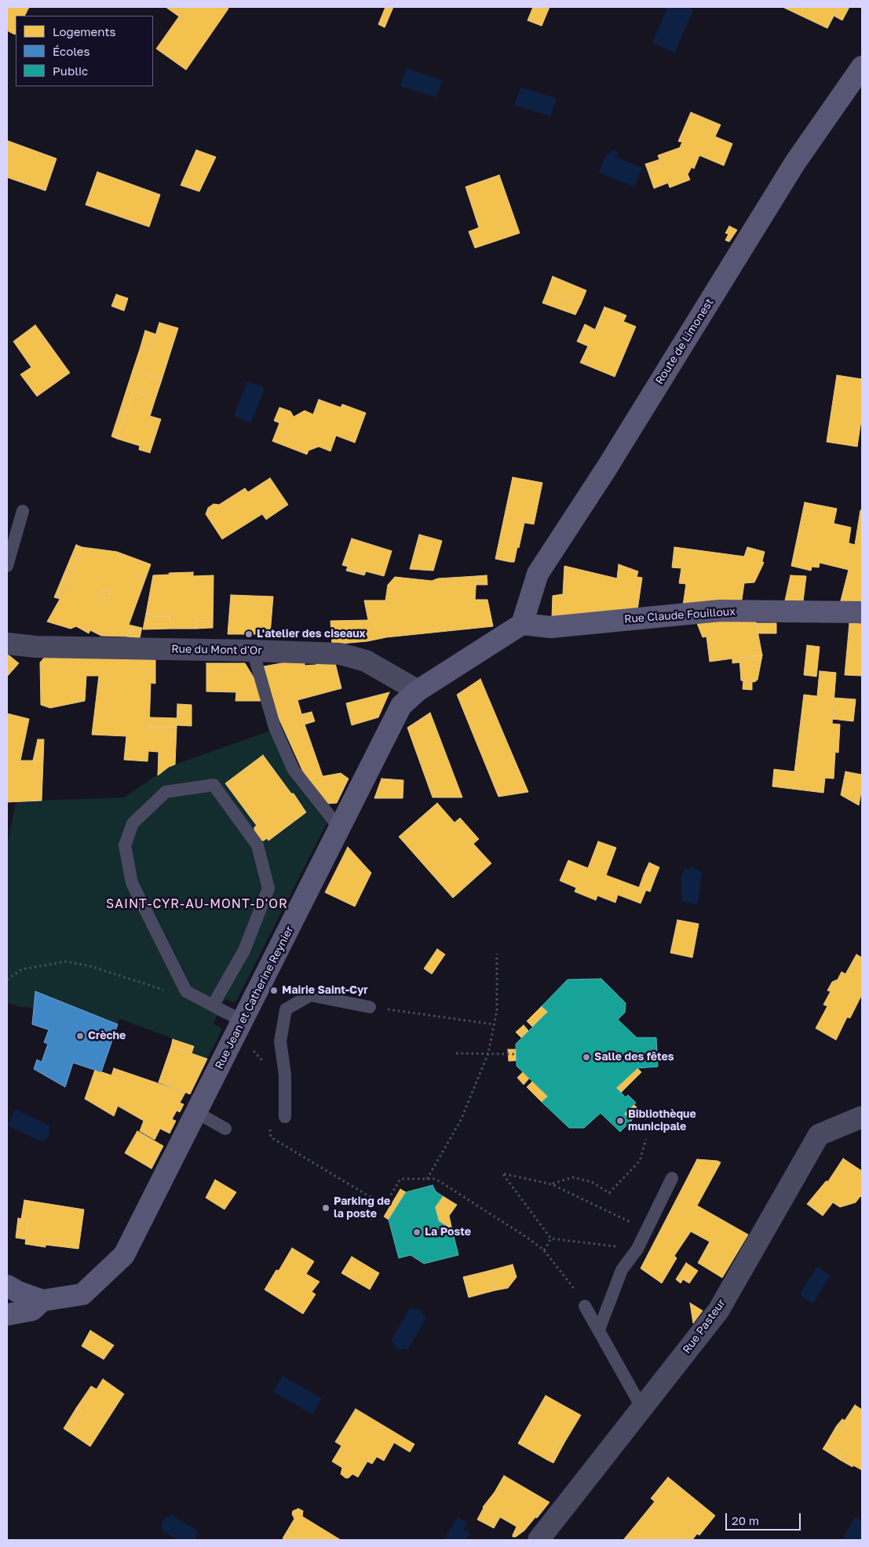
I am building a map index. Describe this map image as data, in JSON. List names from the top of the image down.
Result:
{
  "streets": {
    "street": [
      "Route de Limonest",
      "Rue Claude Fouilloux",
      "Rue du Mont d'Or",
      "Rue Jean et Catherine Reynier",
      "Rue Pasteur"
    ]
  },
  "crossings": [
    ["Route de Limonest", "Rue Claude Fouilloux"],
    ["Route de Limonest", "Rue Jean et Catherine Reynier"],
    ["Rue Claude Fouilloux", "Rue Jean et Catherine Reynier"],
    ["Rue du Mont d'Or", "Rue Jean et Catherine Reynier"]
  ],
  "districts": ["SAINT-CYR-AU-MONT-D'OR"],
  "places": [
    "L'atelier des ciseaux",
    "Mairie Saint-Cyr",
    "Crèche",
    "Salle des fêtes",
    "Bibliothèque municipale",
    "Parking de la poste",
    "La Poste"
  ],
  "legend": ["Logements", "Écoles", "Public"],
  "scale_bar": "20 m"
}
